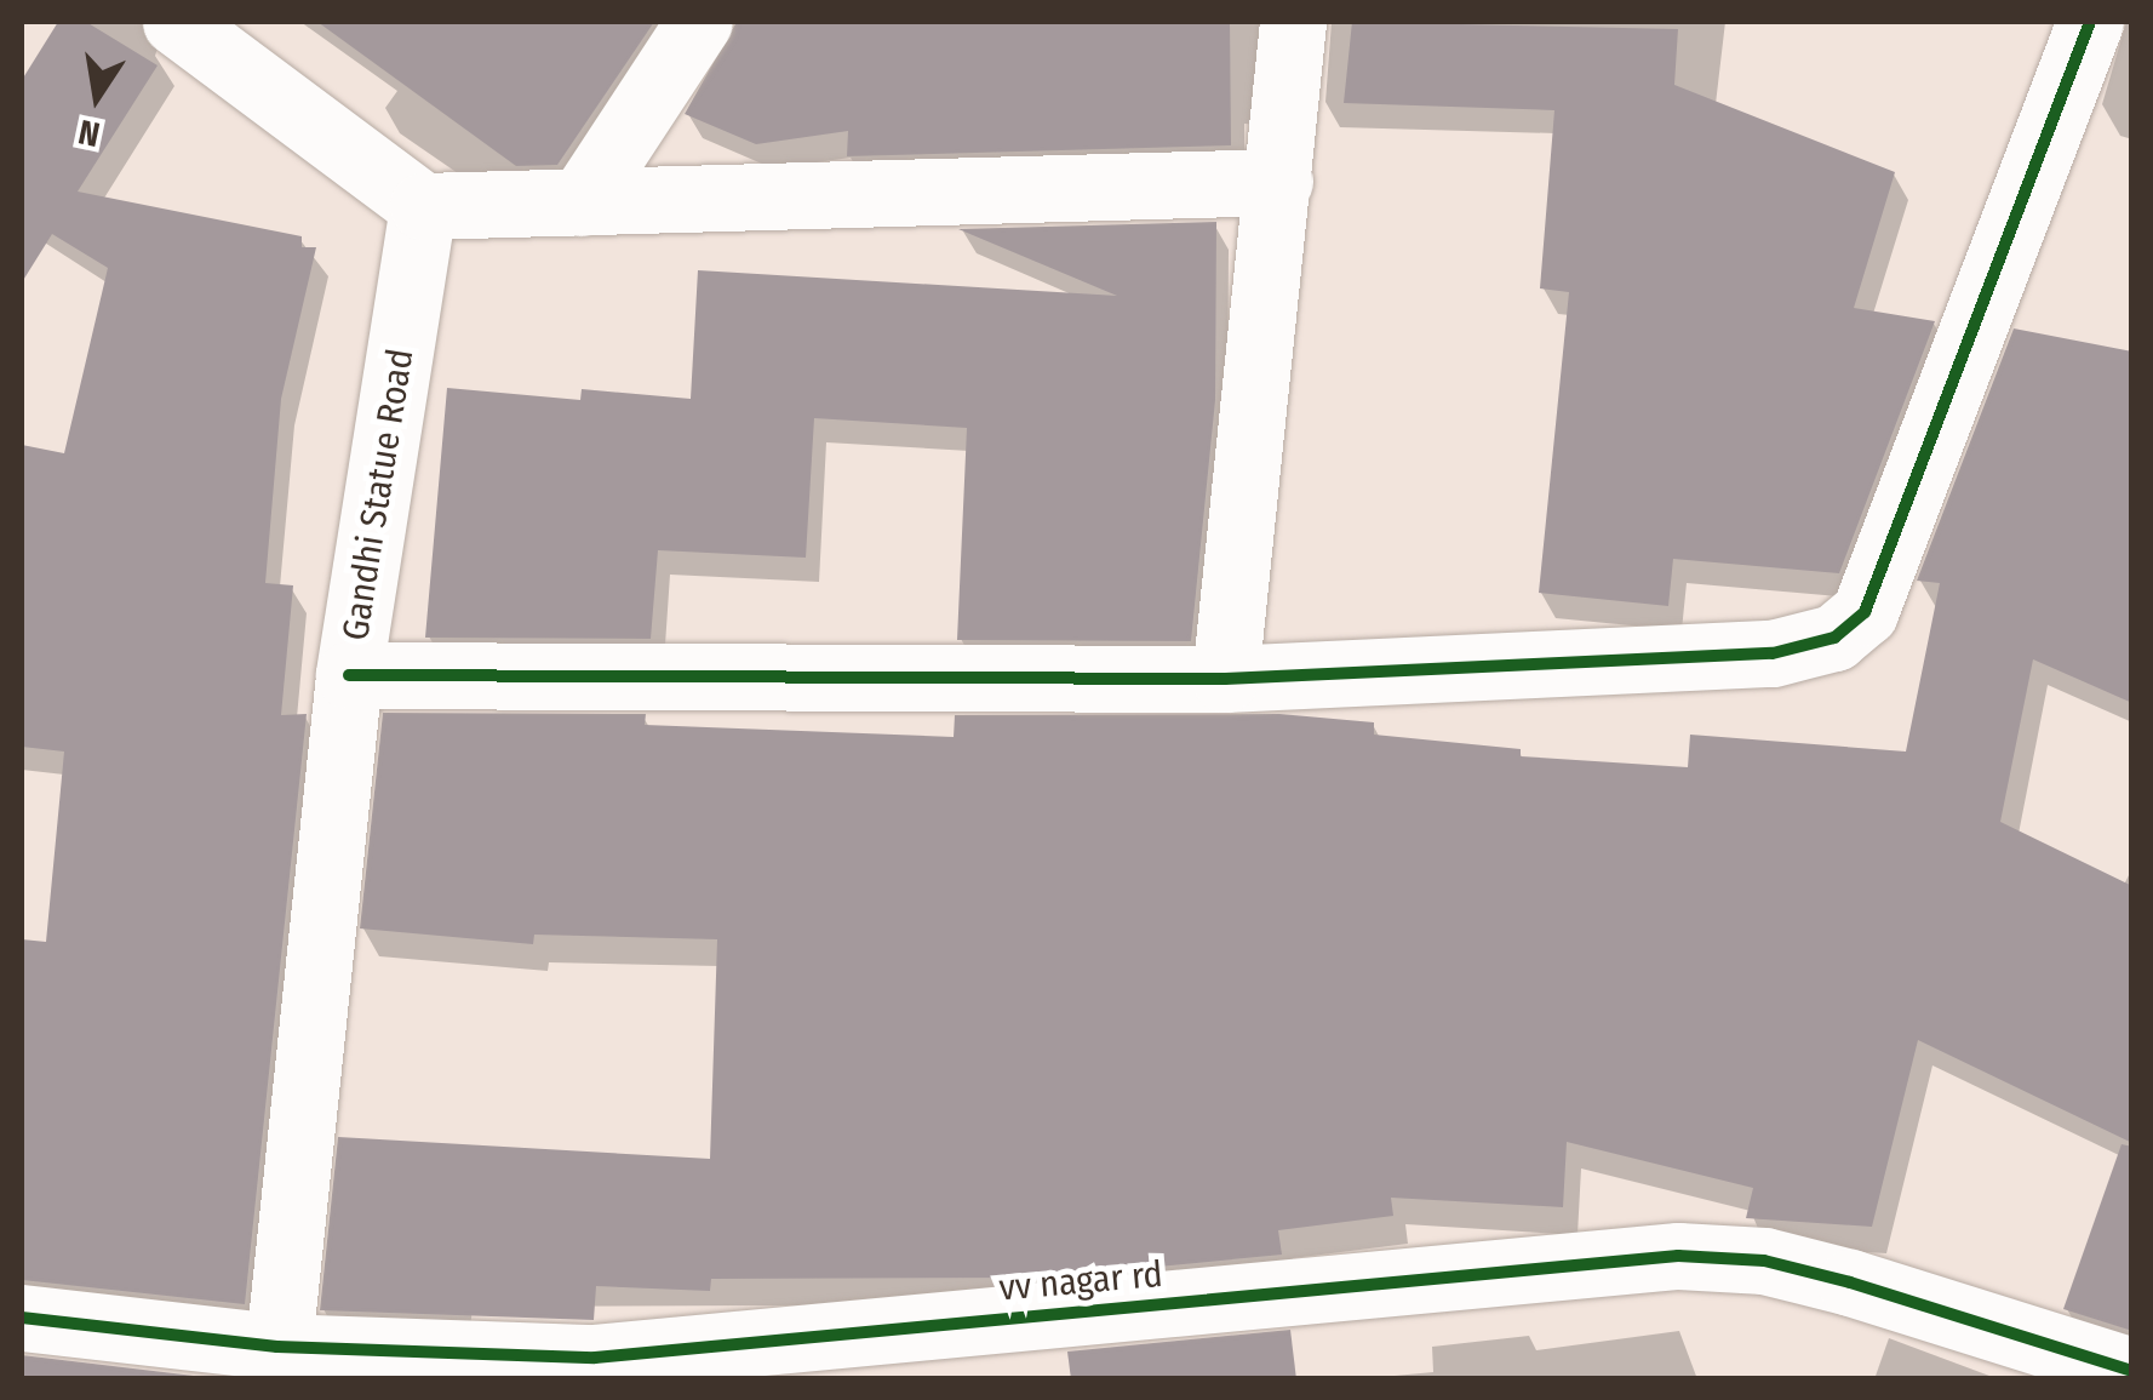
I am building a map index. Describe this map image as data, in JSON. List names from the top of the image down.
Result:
{
  "streets": {
    "street": ["Gandhi Statue Road", "vv nagar rd"]
  },
  "crossings": [
    ["Gandhi Statue Road", "vv nagar rd"]
  ],
  "north": "bottom"
}
